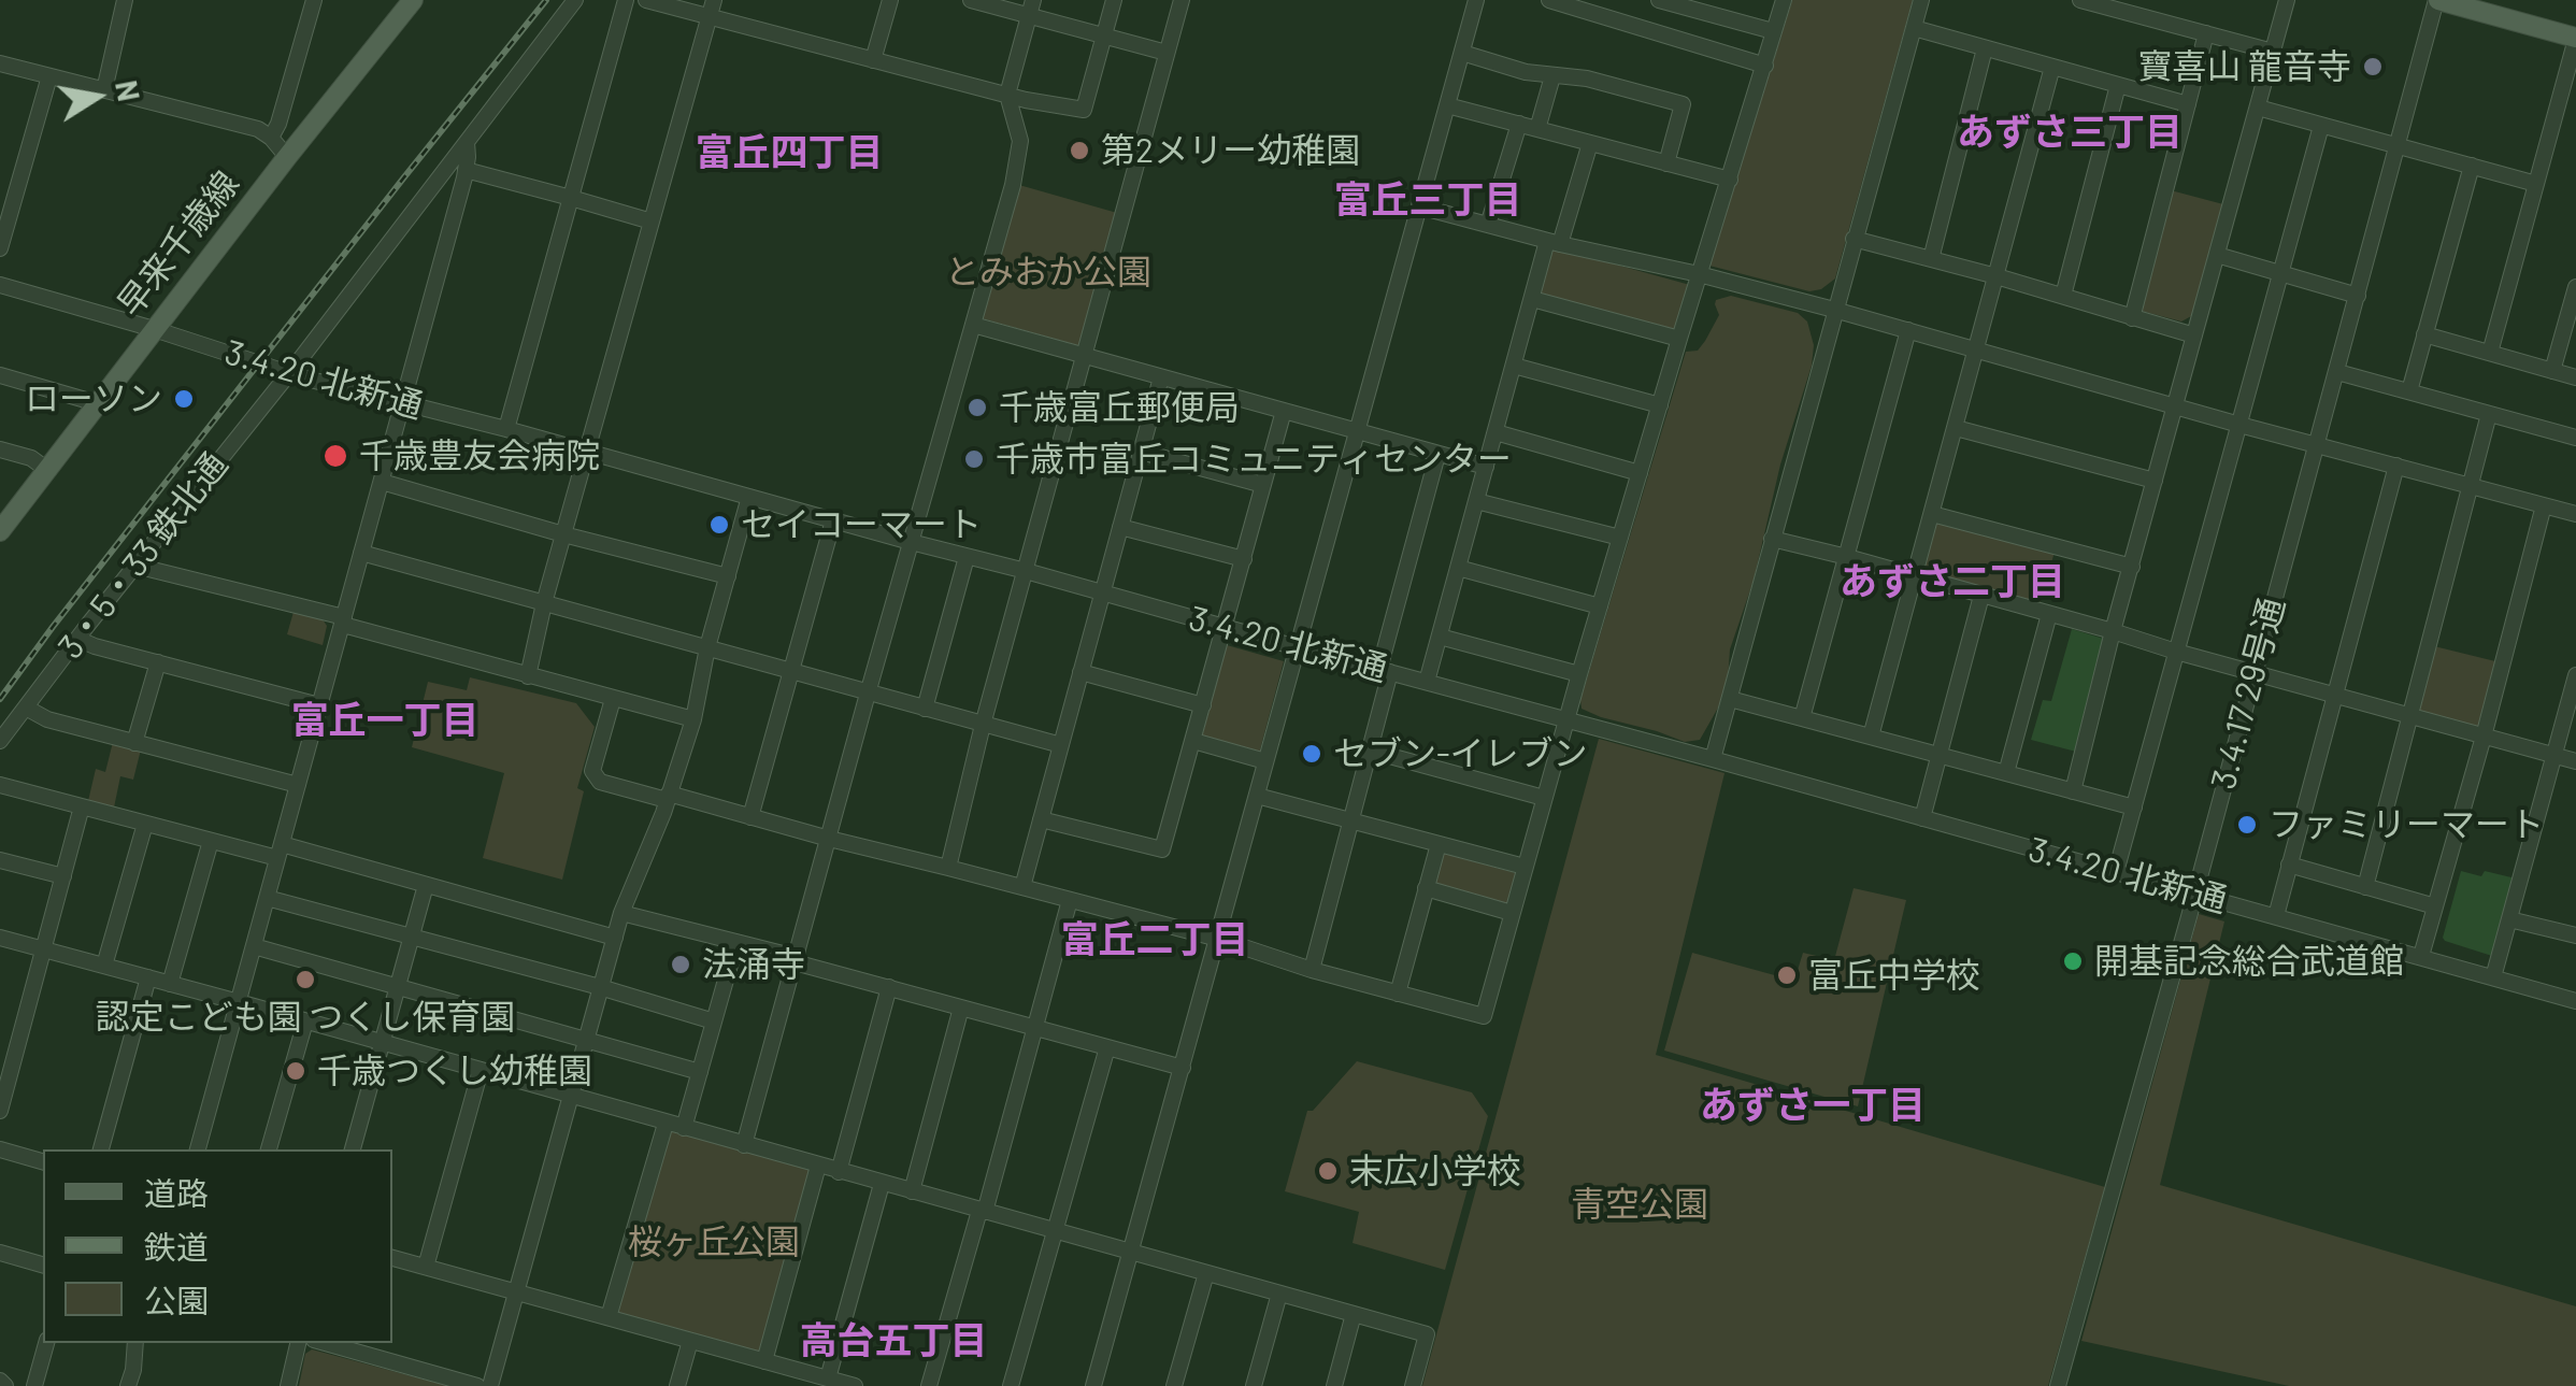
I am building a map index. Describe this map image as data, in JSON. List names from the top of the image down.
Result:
{
  "streets": {
    "main road": ["早来千歳線"],
    "street": ["3.4.20 北新通", "3・5・33 鉄北通", "3.4.17 29号通"]
  },
  "crossings": [
    ["早来千歳線", "3.4.20 北新通"],
    ["3.4.20 北新通", "3・5・33 鉄北通"],
    ["3.4.20 北新通", "3.4.17 29号通"]
  ],
  "districts": [
    "あずさ三丁目",
    "富丘四丁目",
    "富丘三丁目",
    "あずさ二丁目",
    "富丘一丁目",
    "富丘二丁目",
    "あずさ一丁目",
    "高台五丁目"
  ],
  "parks": ["とみおか公園", "青空公園", "桜ヶ丘公園"],
  "places": [
    "寶喜山 龍音寺",
    "第2メリー幼稚園",
    "ローソン",
    "千歳富丘郵便局",
    "千歳豊友会病院",
    "千歳市富丘コミュニティセンター",
    "セイコーマート",
    "セブン-イレブン",
    "ファミリーマート",
    "開基記念総合武道館",
    "法涌寺",
    "富丘中学校",
    "認定こども園 つくし保育園",
    "千歳つくし幼稚園",
    "末広小学校"
  ],
  "legend": ["道路", "鉄道", "公園"],
  "north": "right"
}
